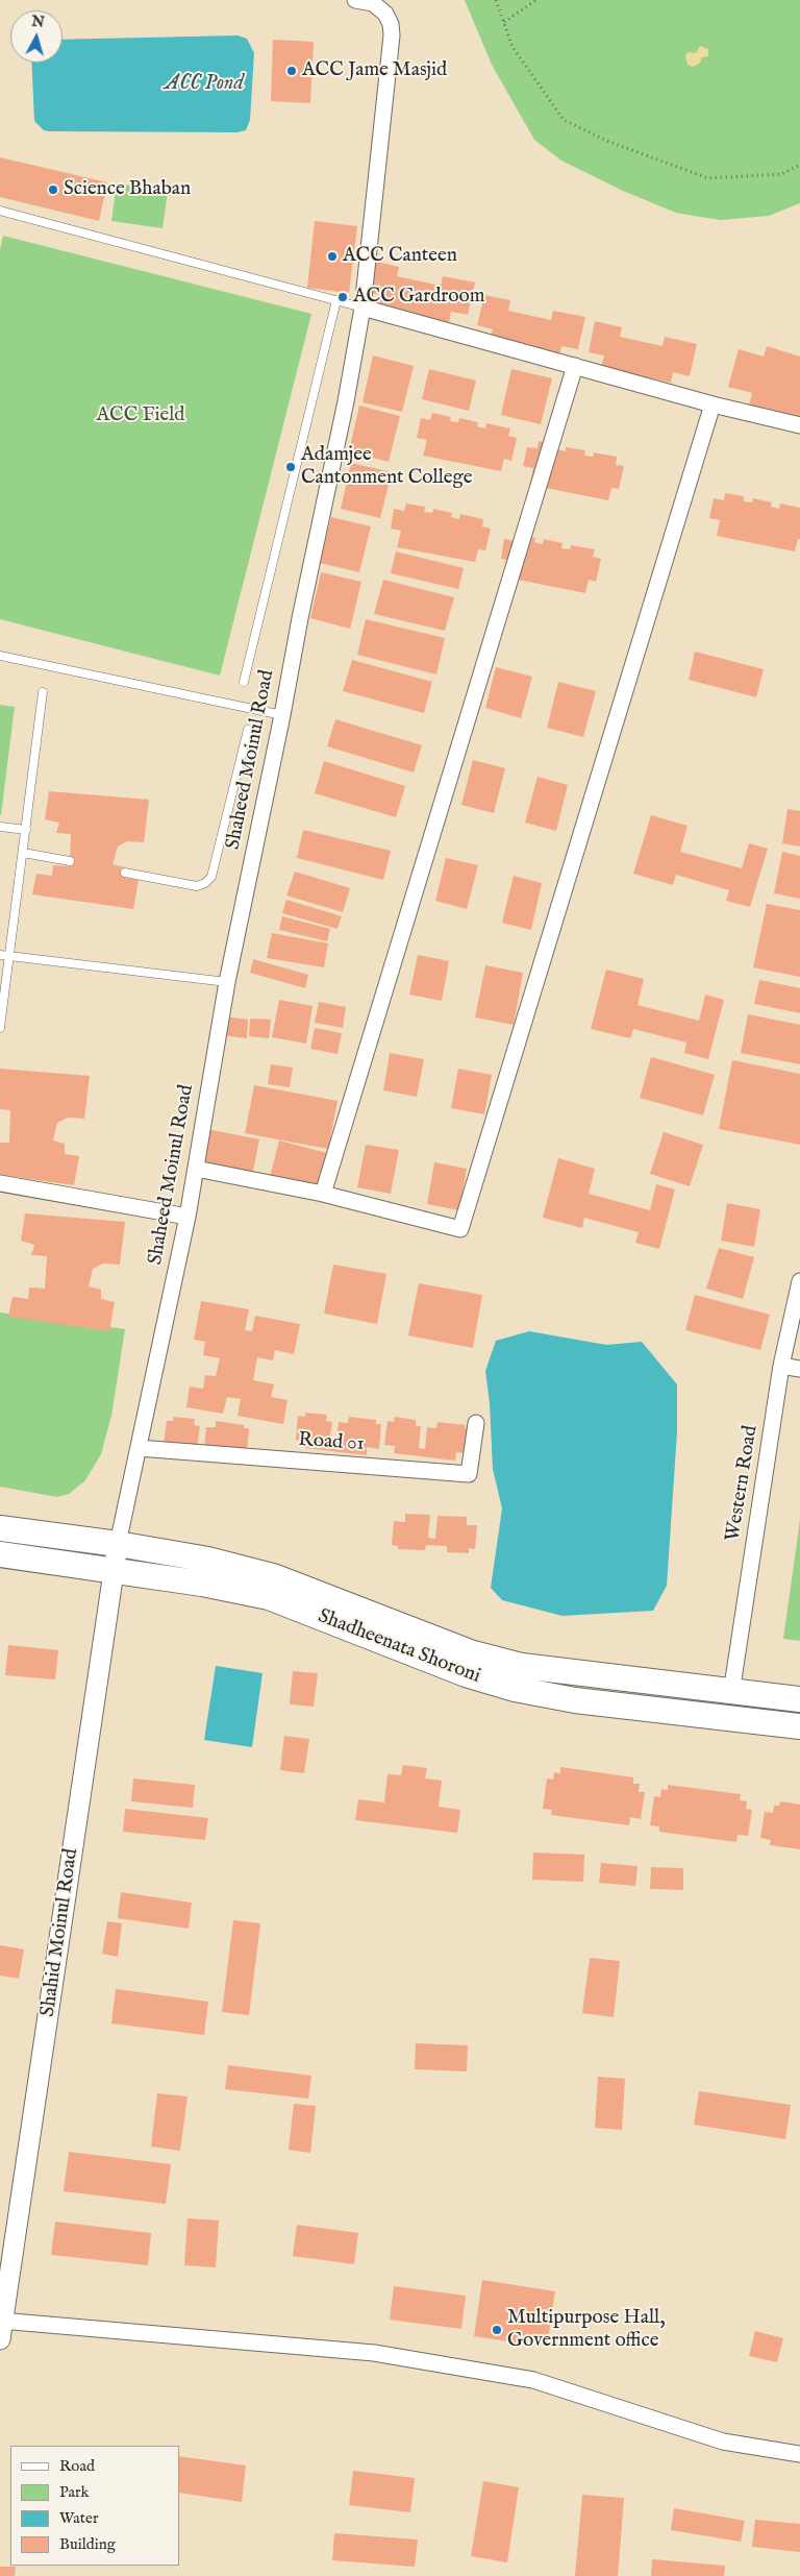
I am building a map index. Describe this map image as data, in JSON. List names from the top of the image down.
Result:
{
  "streets": {
    "main road": ["Shadheenata Shoroni"],
    "street": [
      "Shaheed Moinul Road",
      "Road 01",
      "Western Road",
      "Shahid Moinul Road"
    ]
  },
  "crossings": [
    ["Shaheed Moinul Road", "Road 01"],
    ["Shaheed Moinul Road", "Shadheenata Shoroni"],
    ["Shaheed Moinul Road", "Shahid Moinul Road"],
    ["Western Road", "Shadheenata Shoroni"],
    ["Shadheenata Shoroni", "Shahid Moinul Road"]
  ],
  "water": ["ACC Pond"],
  "parks": ["ACC Field"],
  "places": [
    "ACC Jame Masjid",
    "Science Bhaban",
    "ACC Canteen",
    "ACC Gardroom",
    "Adamjee Cantonment College",
    "Multipurpose Hall, Government office"
  ],
  "legend": [
    "Road",
    "Park",
    "Water",
    "Building"
  ],
  "north": "top"
}
